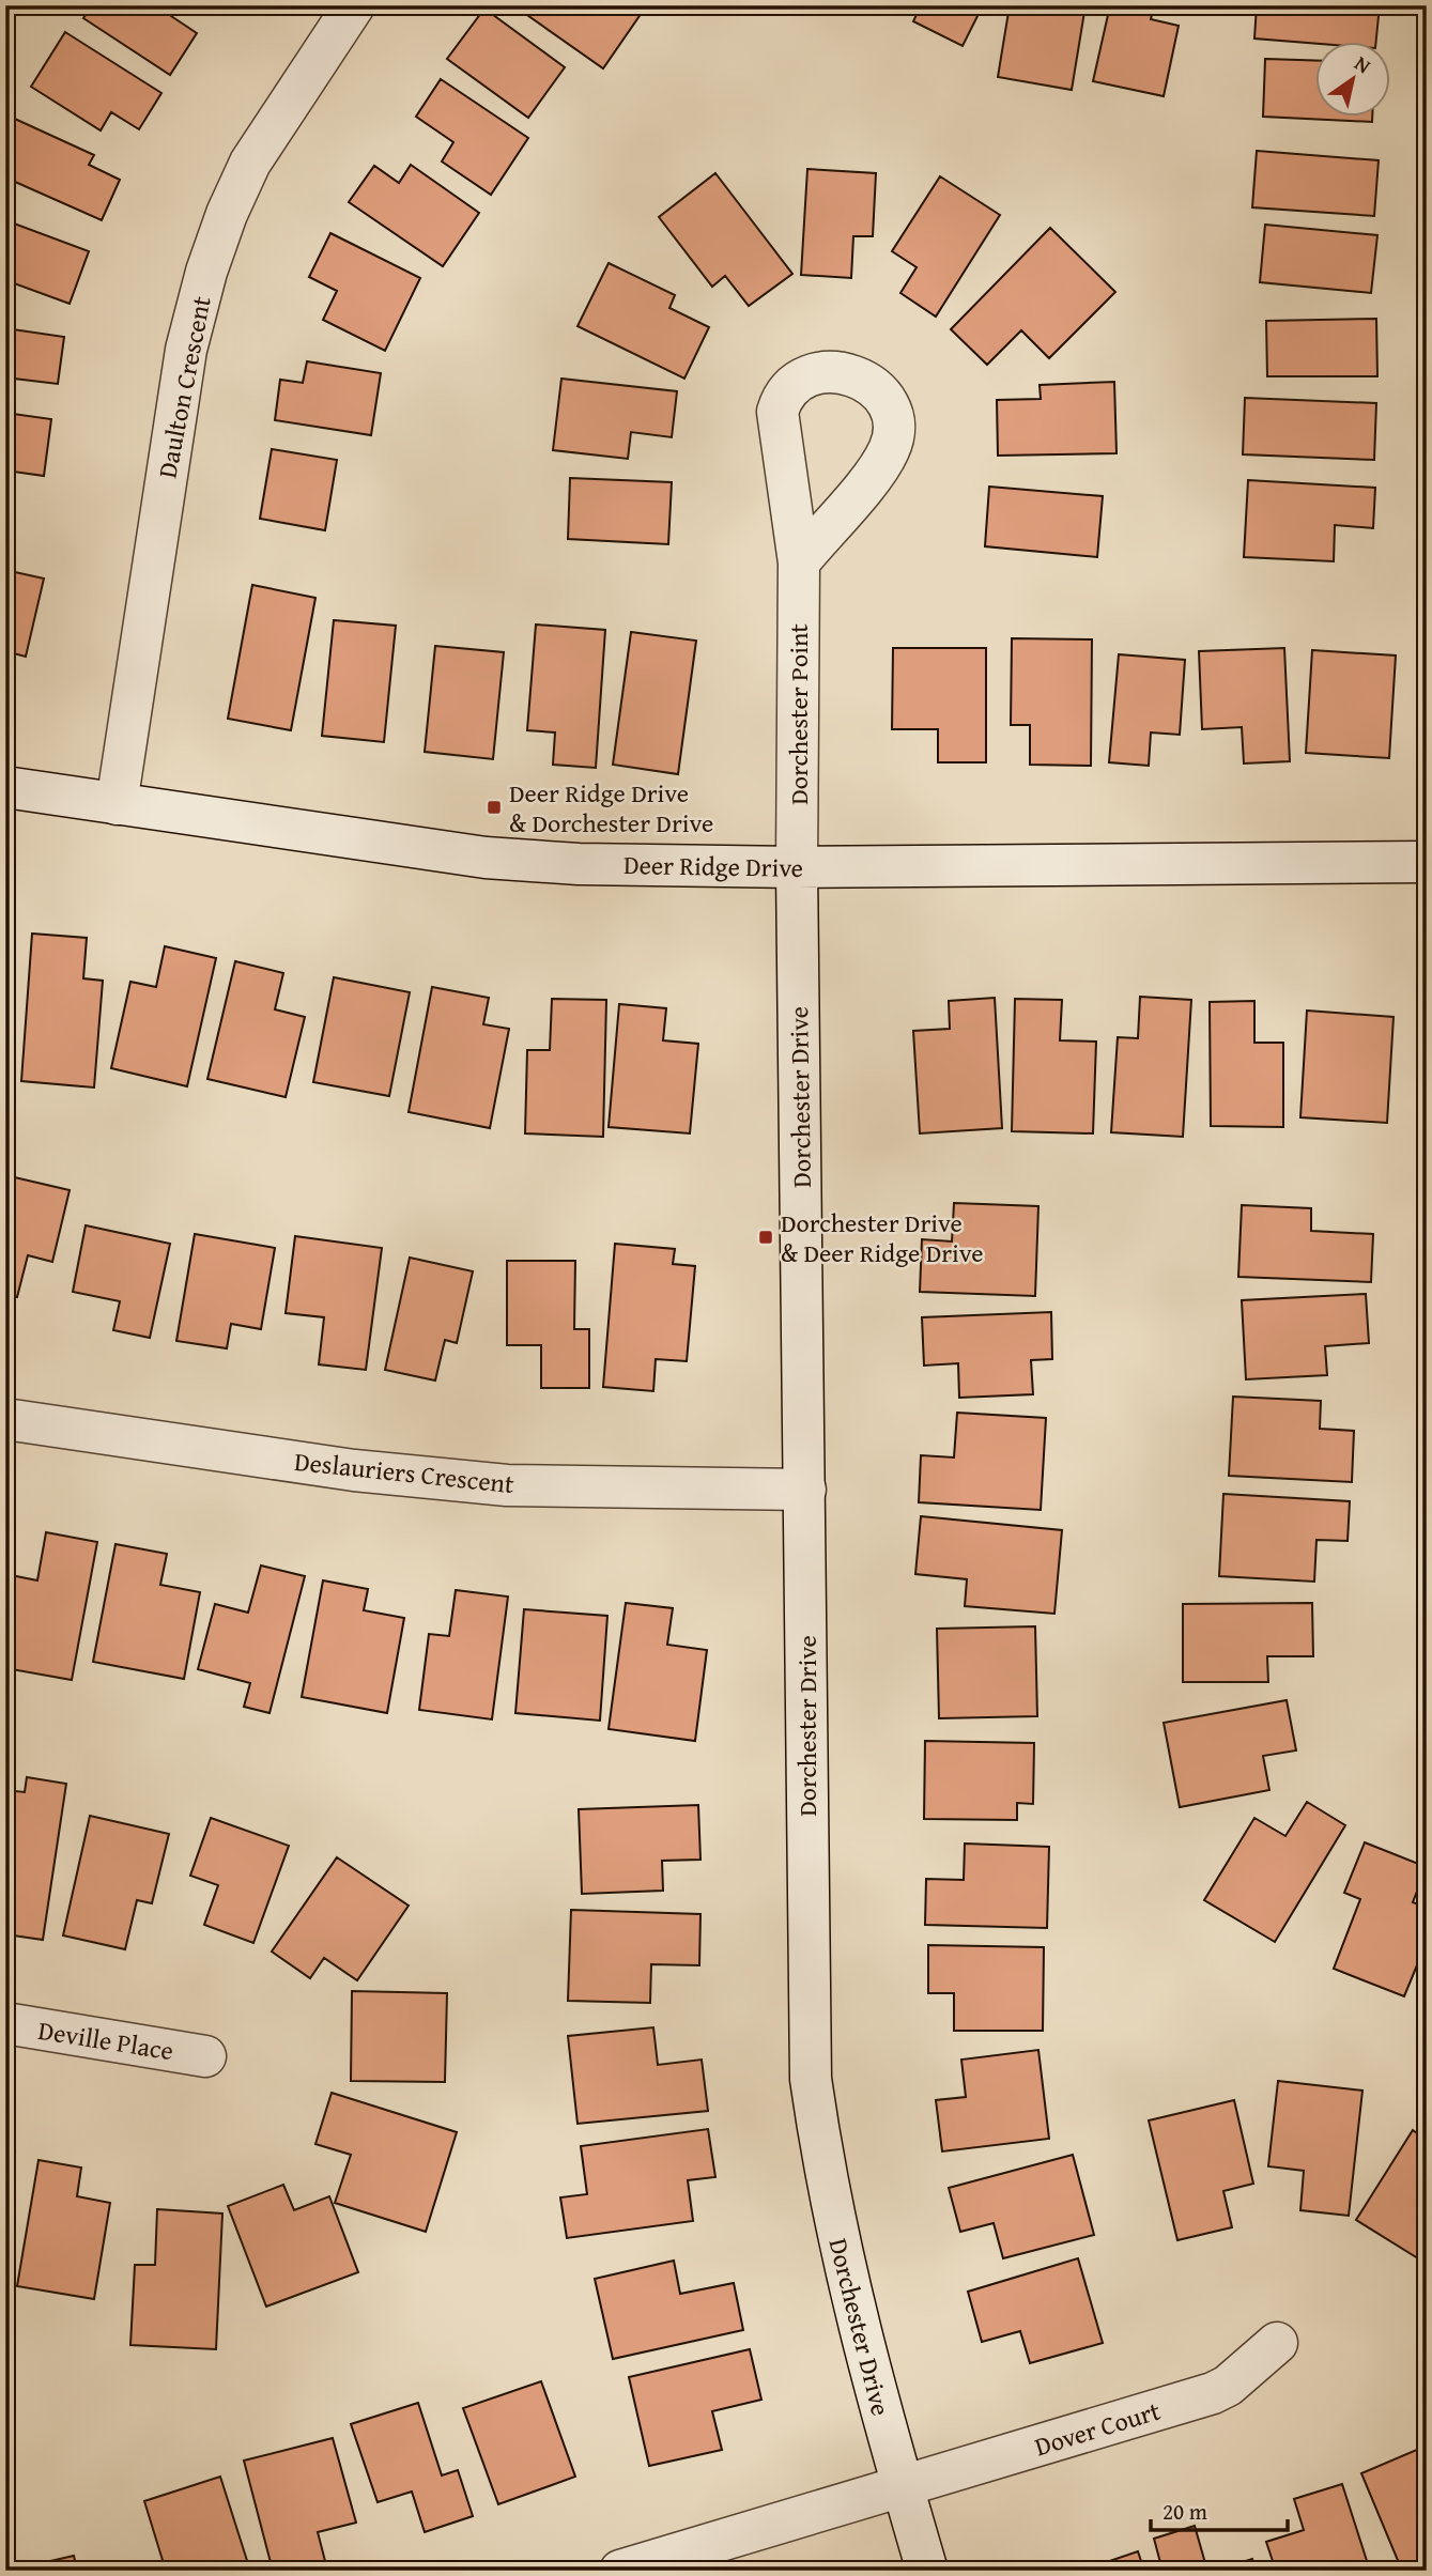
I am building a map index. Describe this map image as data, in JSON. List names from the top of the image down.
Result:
{
  "streets": {
    "street": [
      "Daulton Crescent",
      "Dorchester Point",
      "Deer Ridge Drive",
      "Dorchester Drive",
      "Deslauriers Crescent",
      "Deville Place",
      "Dover Court"
    ]
  },
  "crossings": [
    ["Daulton Crescent", "Deer Ridge Drive"],
    ["Dorchester Point", "Deer Ridge Drive"],
    ["Dorchester Point", "Dorchester Drive"],
    ["Deer Ridge Drive", "Dorchester Drive"],
    ["Dorchester Drive", "Deslauriers Crescent"],
    ["Dorchester Drive", "Dover Court"]
  ],
  "places": {
    "transit": ["Deer Ridge Drive & Dorchester Drive", "Dorchester Drive & Deer Ridge Drive"]
  },
  "scale_bar": "20 m",
  "north": "top right"
}
